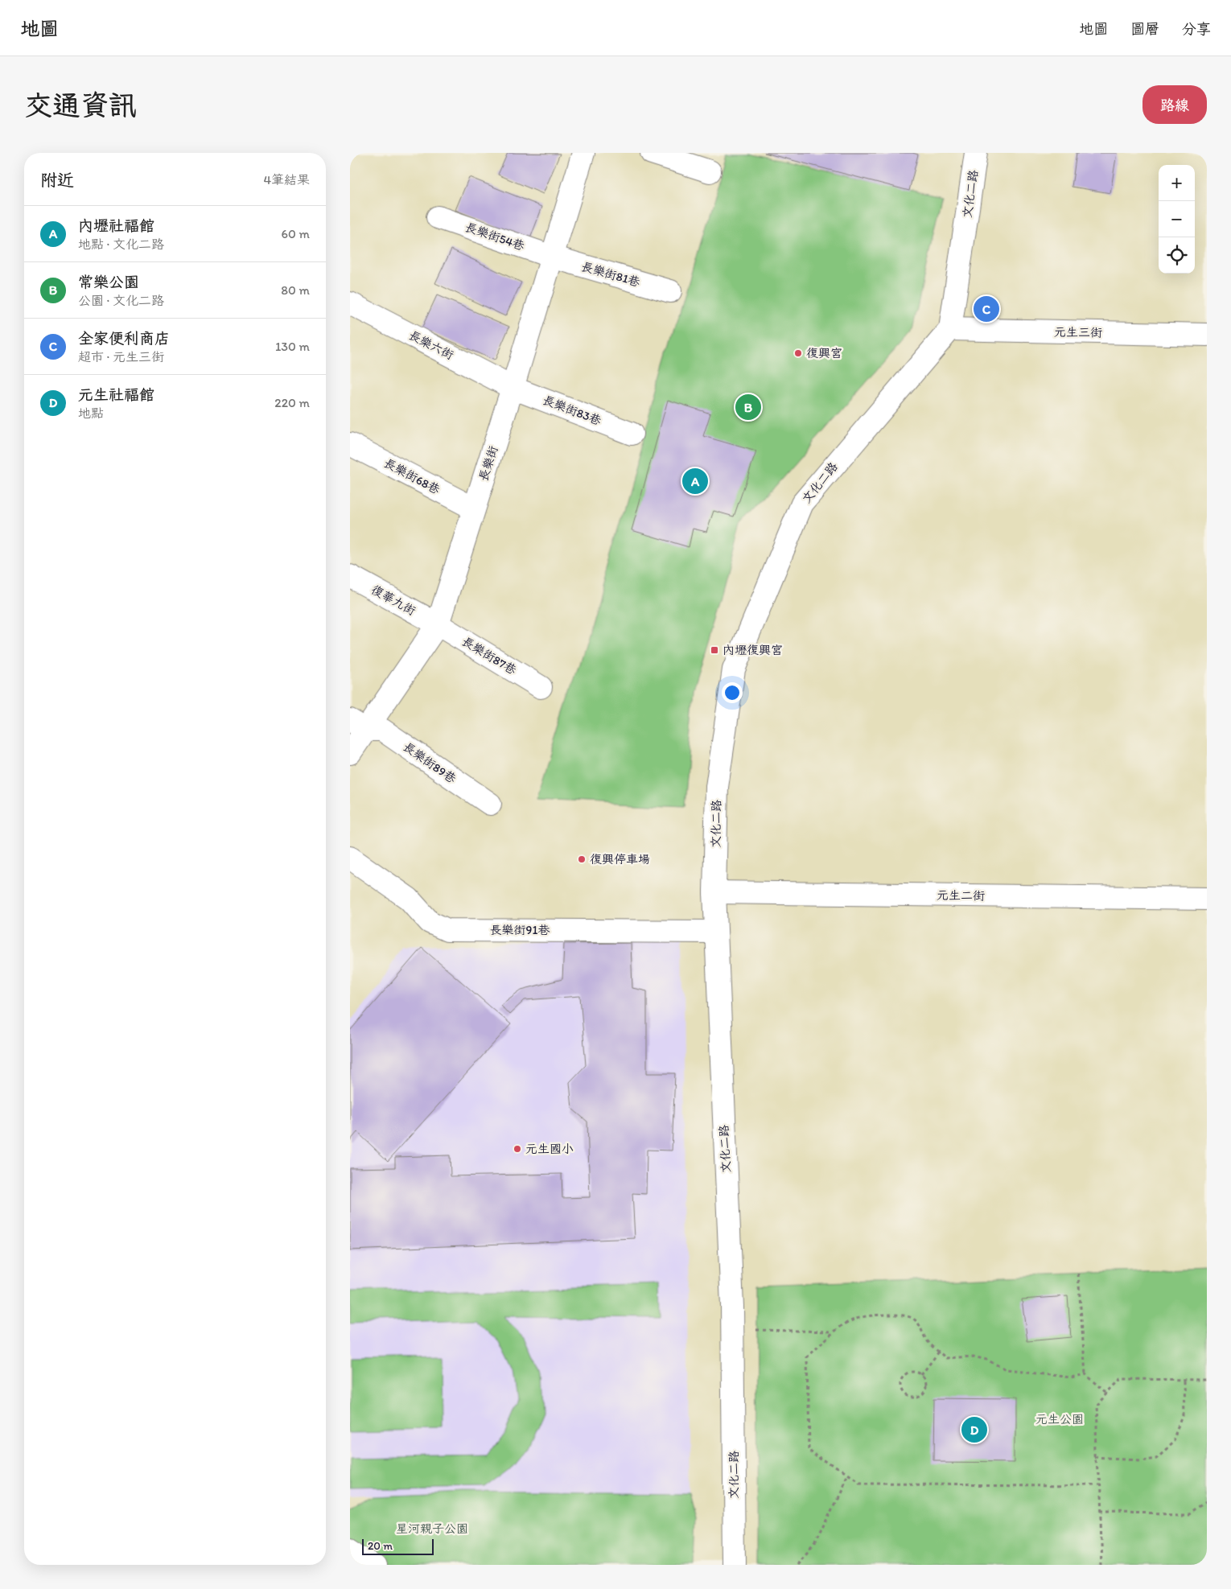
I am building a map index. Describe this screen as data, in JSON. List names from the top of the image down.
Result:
{
  "streets": {
    "street": [
      "文化二路",
      "長樂街54巷",
      "長樂街81巷",
      "元生三街",
      "長樂六街",
      "長樂街83巷",
      "長樂街",
      "長樂街68巷",
      "復華九街",
      "長樂街87巷",
      "長樂街89巷",
      "元生二街",
      "長樂街91巷"
    ]
  },
  "crossings": [
    ["文化二路", "元生三街"],
    ["文化二路", "元生二街"],
    ["文化二路", "長樂街91巷"],
    ["長樂街54巷", "長樂街81巷"],
    ["長樂街54巷", "長樂街"],
    ["長樂街81巷", "長樂街"],
    ["長樂六街", "長樂街83巷"],
    ["長樂六街", "長樂街"],
    ["長樂街83巷", "長樂街"],
    ["長樂街", "長樂街68巷"],
    ["長樂街", "復華九街"],
    ["長樂街", "長樂街87巷"],
    ["長樂街", "長樂街89巷"],
    ["復華九街", "長樂街87巷"]
  ],
  "parks": ["元生公園", "星河親子公園"],
  "places": {
    "other": ["復興宮", "復興停車場", "元生國小"],
    "transit": ["內壢復興宮"]
  },
  "scale_bar": "20 m",
  "page": {
    "header": "地圖",
    "nav": ["地圖", "圖層", "分享"],
    "buttons": "路線",
    "title": "交通資訊",
    "heading": ["附近", "4筆結果"],
    "map_buttons": ["+", "−"],
    "list": [
      {
        "mark": "A",
        "name": "內壢社福館",
        "note": "地點 · 文化二路",
        "value": "60 m"
      },
      {
        "mark": "B",
        "name": "常樂公園",
        "note": "公園 · 文化二路",
        "value": "80 m"
      },
      {
        "mark": "C",
        "name": "全家便利商店",
        "note": "超市 · 元生三街",
        "value": "130 m"
      },
      {
        "mark": "D",
        "name": "元生社福館",
        "note": "地點",
        "value": "220 m"
      }
    ],
    "pins": [
      "C",
      "B",
      "A",
      "D"
    ],
    "scale": "20 m"
  }
}
